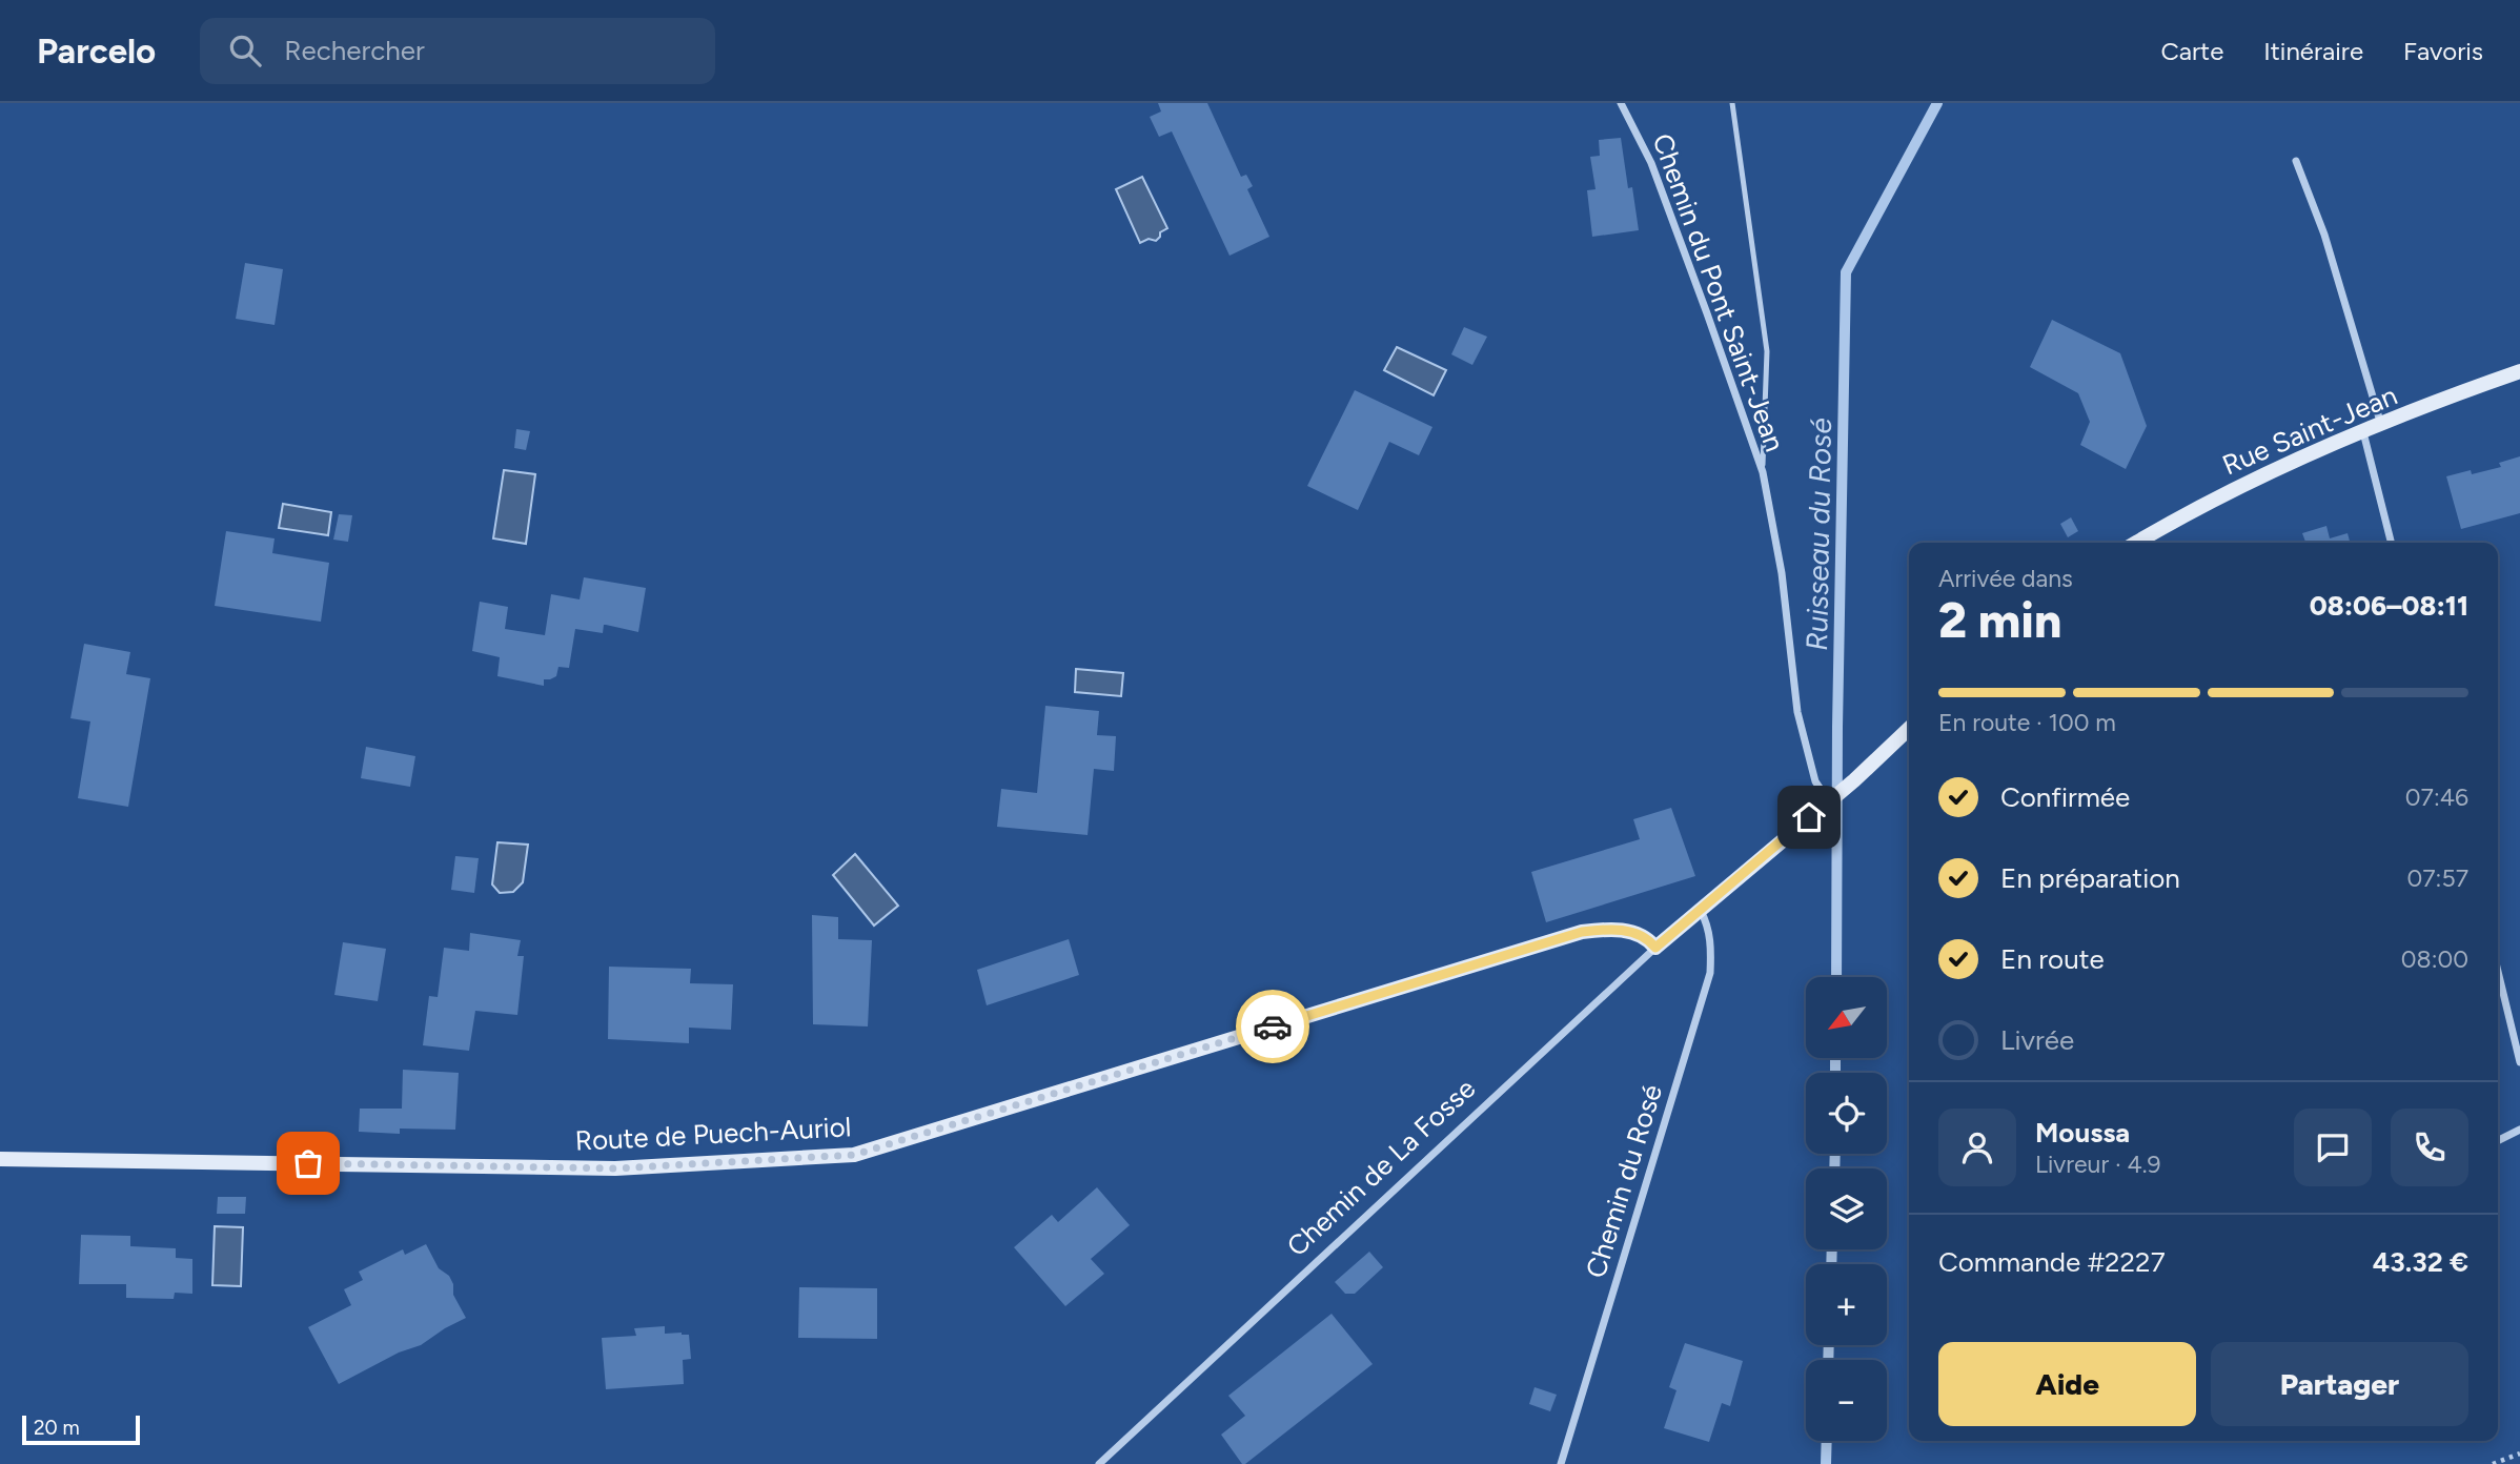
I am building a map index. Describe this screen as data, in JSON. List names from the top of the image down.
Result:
{
  "streets": {
    "street": [
      "Chemin du Pont Saint-Jean",
      "Rue Saint-Jean",
      "Route de Puech-Auriol",
      "Chemin de La Fosse",
      "Chemin du Rosé"
    ]
  },
  "crossings": [
    ["Route de Puech-Auriol", "Chemin de La Fosse"],
    ["Chemin de La Fosse", "Chemin du Rosé"]
  ],
  "water": ["Ruisseau du Rosé"],
  "scale_bar": "20 m",
  "north": "bottom left",
  "page": {
    "header": "Parcelo",
    "search": "Rechercher",
    "nav": ["Carte", "Itinéraire", "Favoris"],
    "heading": ["2 min", "Arrivée dans", "08:06–08:11"],
    "panel": [
      "Moussa",
      "Livreur · 4.9",
      "Commande #2227",
      "43.32 €"
    ],
    "bar": "En route · 100 m",
    "list": [
      ["Confirmée", "07:46"],
      ["En préparation", "07:57"],
      ["En route", "08:00"],
      "Livrée"
    ],
    "map_buttons": ["+", "−"],
    "buttons": ["Aide", "Partager"],
    "scale": "20 m"
  }
}
